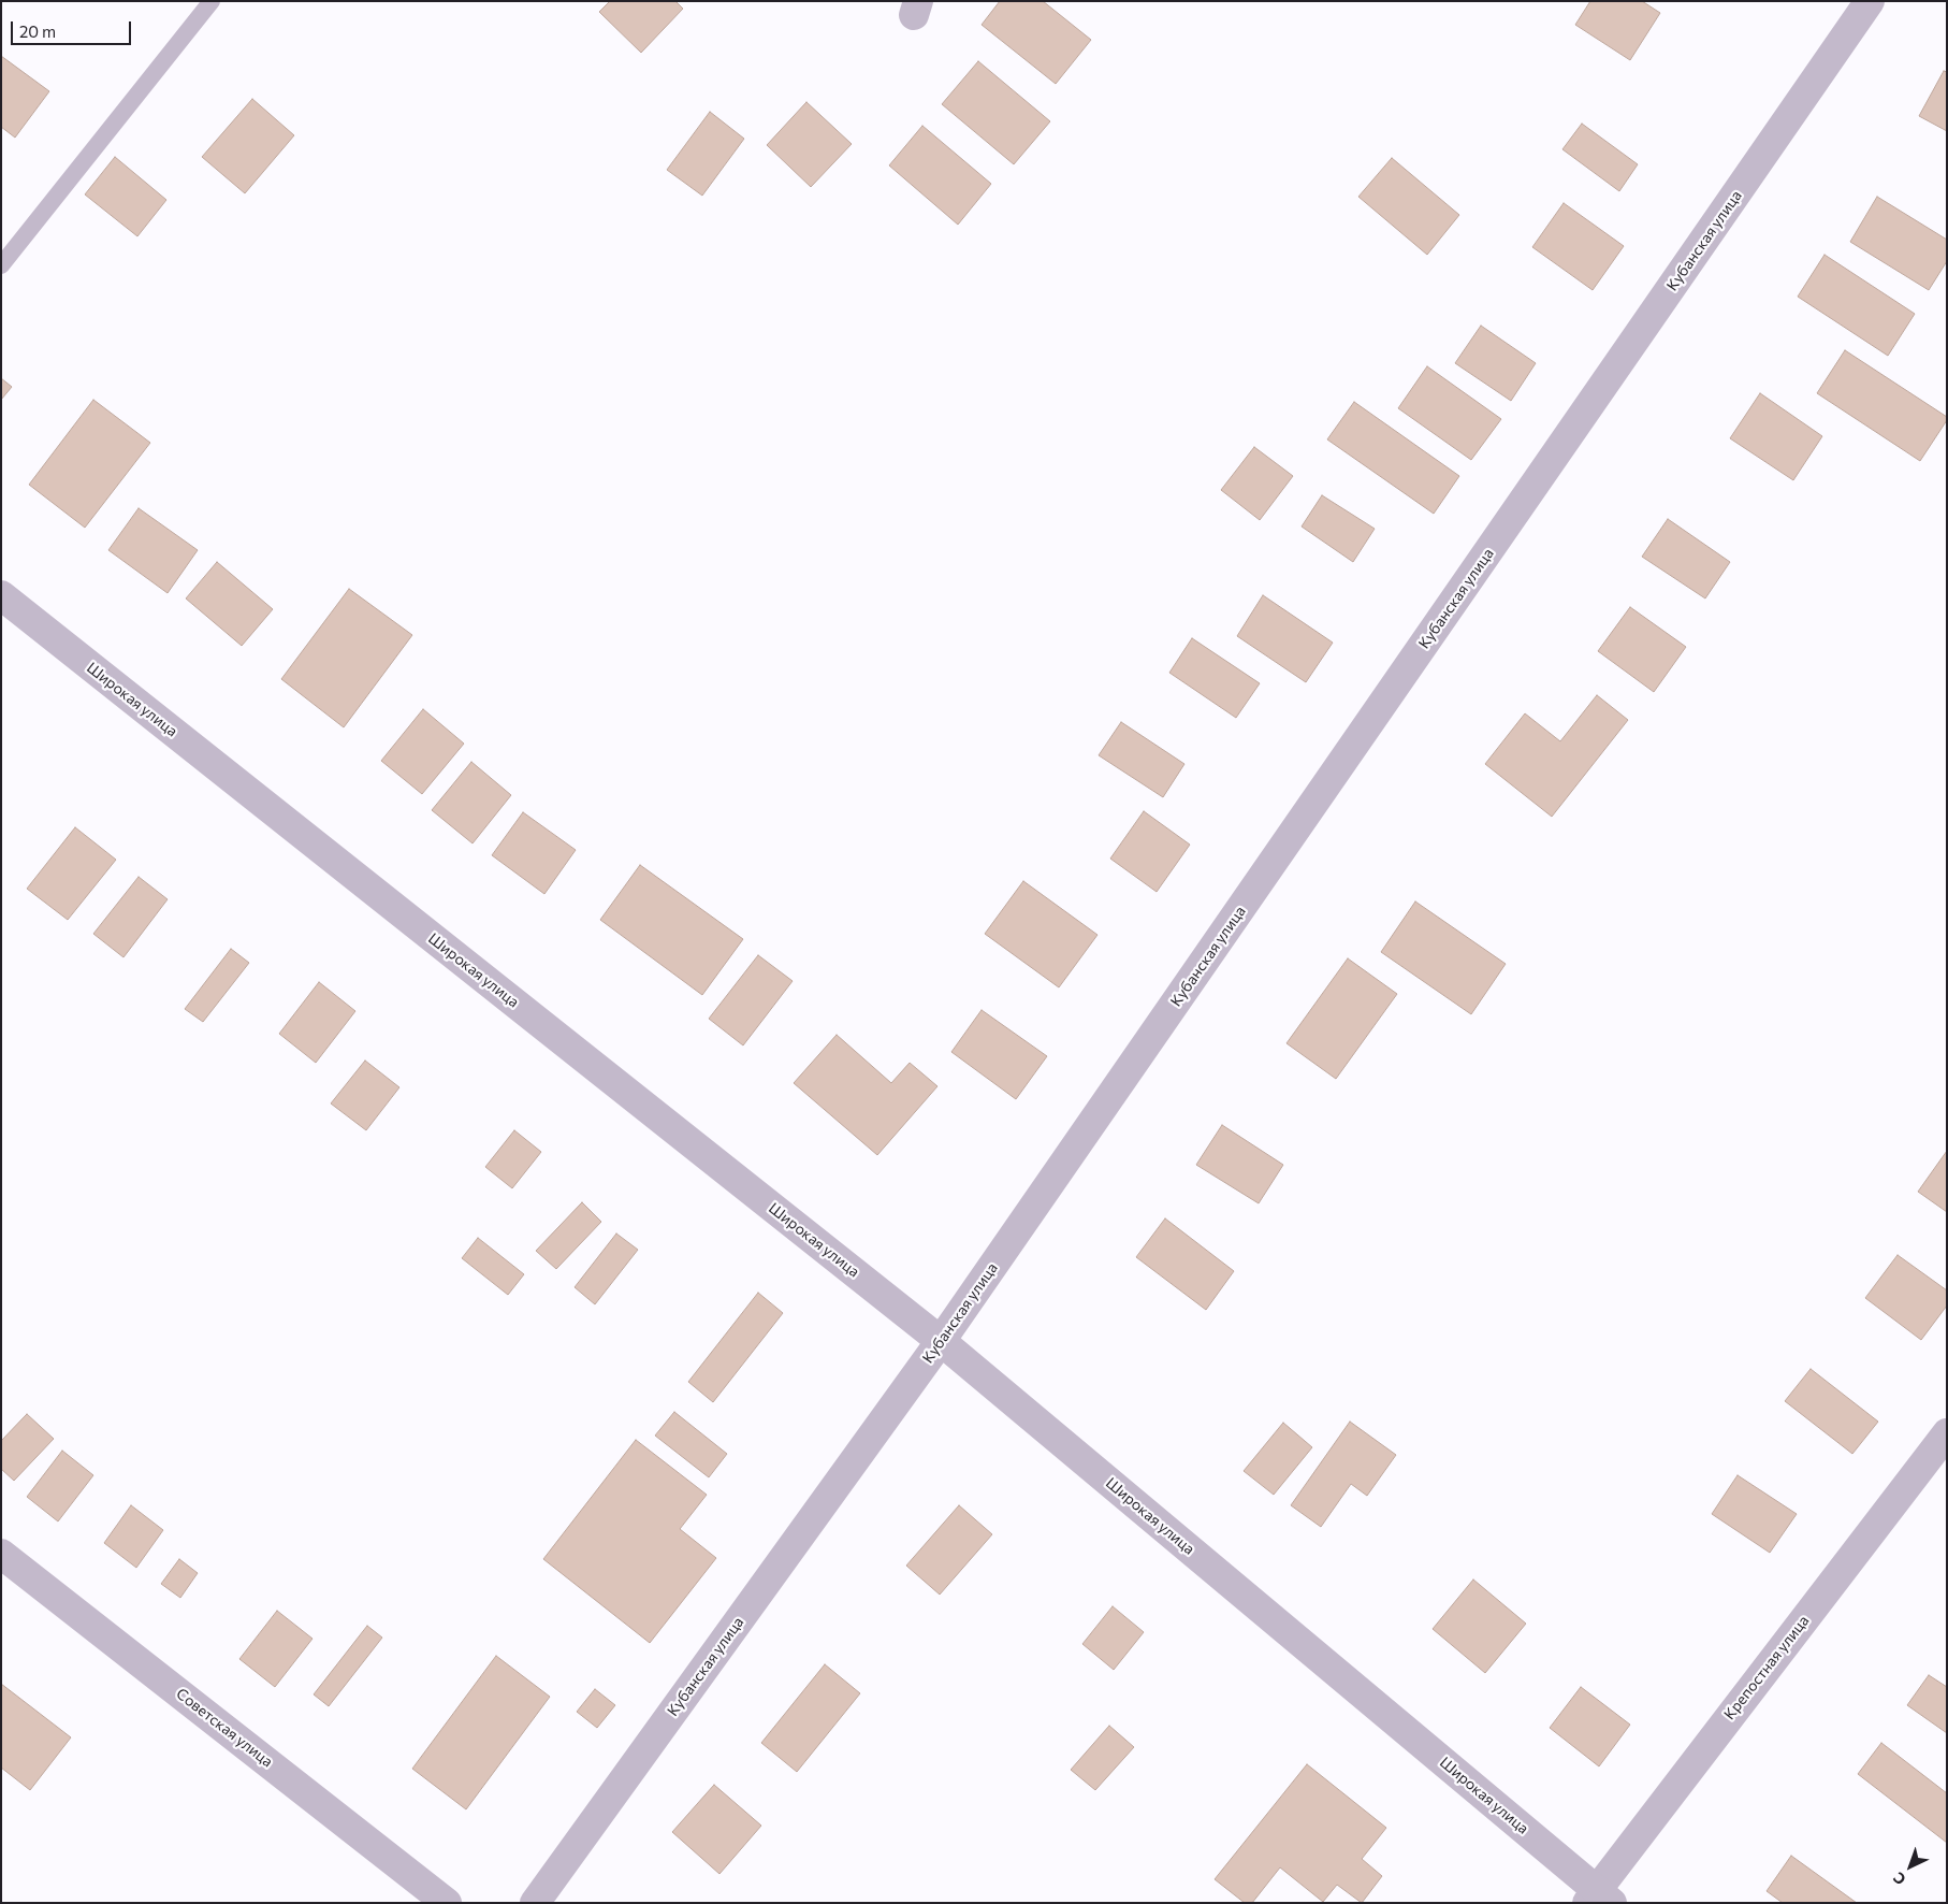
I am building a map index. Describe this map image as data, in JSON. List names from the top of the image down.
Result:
{
  "streets": {
    "street": [
      "Кубанская улица",
      "Широкая улица",
      "Крепостная улица",
      "Советская улица"
    ]
  },
  "crossings": [
    ["Кубанская улица", "Широкая улица"],
    ["Широкая улица", "Крепостная улица"]
  ],
  "scale_bar": "20 m",
  "north": "bottom left"
}
